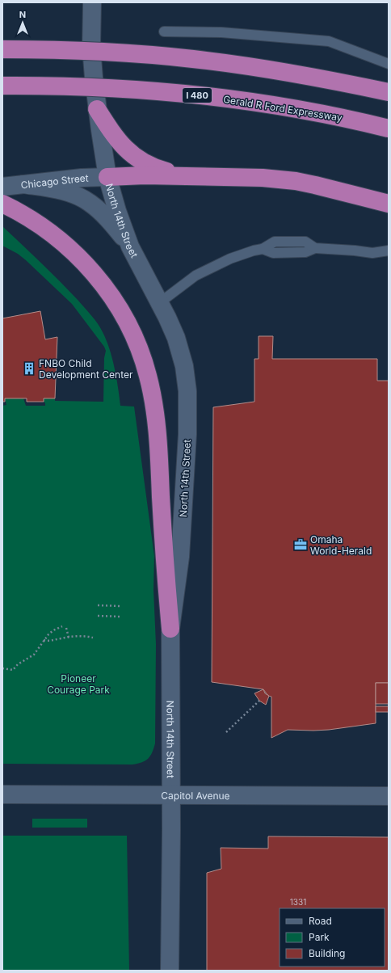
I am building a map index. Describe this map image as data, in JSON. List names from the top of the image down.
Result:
{
  "streets": {
    "highway": ["I 480", "Gerald R Ford Expressway"],
    "main road": ["Chicago Street", "North 14th Street", "Capitol Avenue"]
  },
  "crossings": [
    ["Chicago Street", "North 14th Street"],
    ["North 14th Street", "Capitol Avenue"]
  ],
  "parks": ["Pioneer Courage Park"],
  "places": {
    "building": ["FNBO Child Development Center"],
    "office": ["Omaha World-Herald"]
  },
  "house_numbers": ["1331"],
  "legend": ["Road", "Park", "Building"],
  "north": "top"
}
